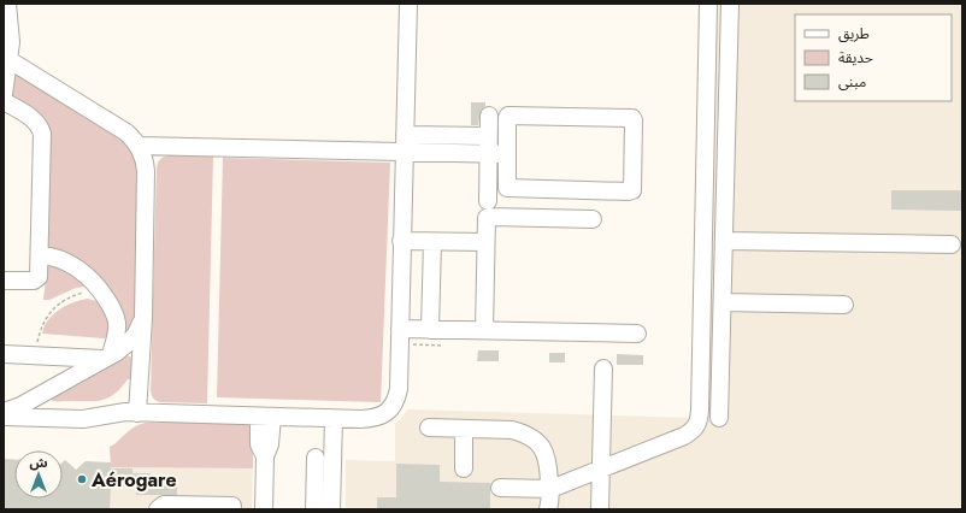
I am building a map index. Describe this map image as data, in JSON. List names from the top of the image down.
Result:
{
  "places": ["Aérogare"],
  "legend": ["طريق", "حديقة", "مبنى"],
  "north": "top"
}
